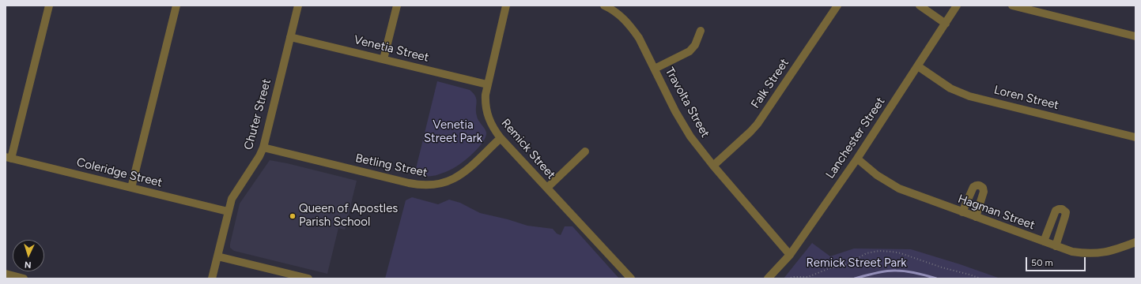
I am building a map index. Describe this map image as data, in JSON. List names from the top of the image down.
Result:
{
  "streets": {
    "street": [
      "Venetia Street",
      "Falk Street",
      "Loren Street",
      "Travolta Street",
      "Chuter Street",
      "Lanchester Street",
      "Remick Street",
      "Betling Street",
      "Coleridge Street",
      "Hagman Street"
    ]
  },
  "crossings": [
    ["Venetia Street", "Chuter Street"],
    ["Venetia Street", "Remick Street"],
    ["Falk Street", "Travolta Street"],
    ["Loren Street", "Lanchester Street"],
    ["Travolta Street", "Lanchester Street"],
    ["Chuter Street", "Betling Street"],
    ["Chuter Street", "Coleridge Street"],
    ["Lanchester Street", "Hagman Street"],
    ["Remick Street", "Betling Street"]
  ],
  "parks": ["Venetia Street Park", "Remick Street Park"],
  "places": ["Queen of Apostles Parish School"],
  "scale_bar": "50 m",
  "north": "bottom"
}
